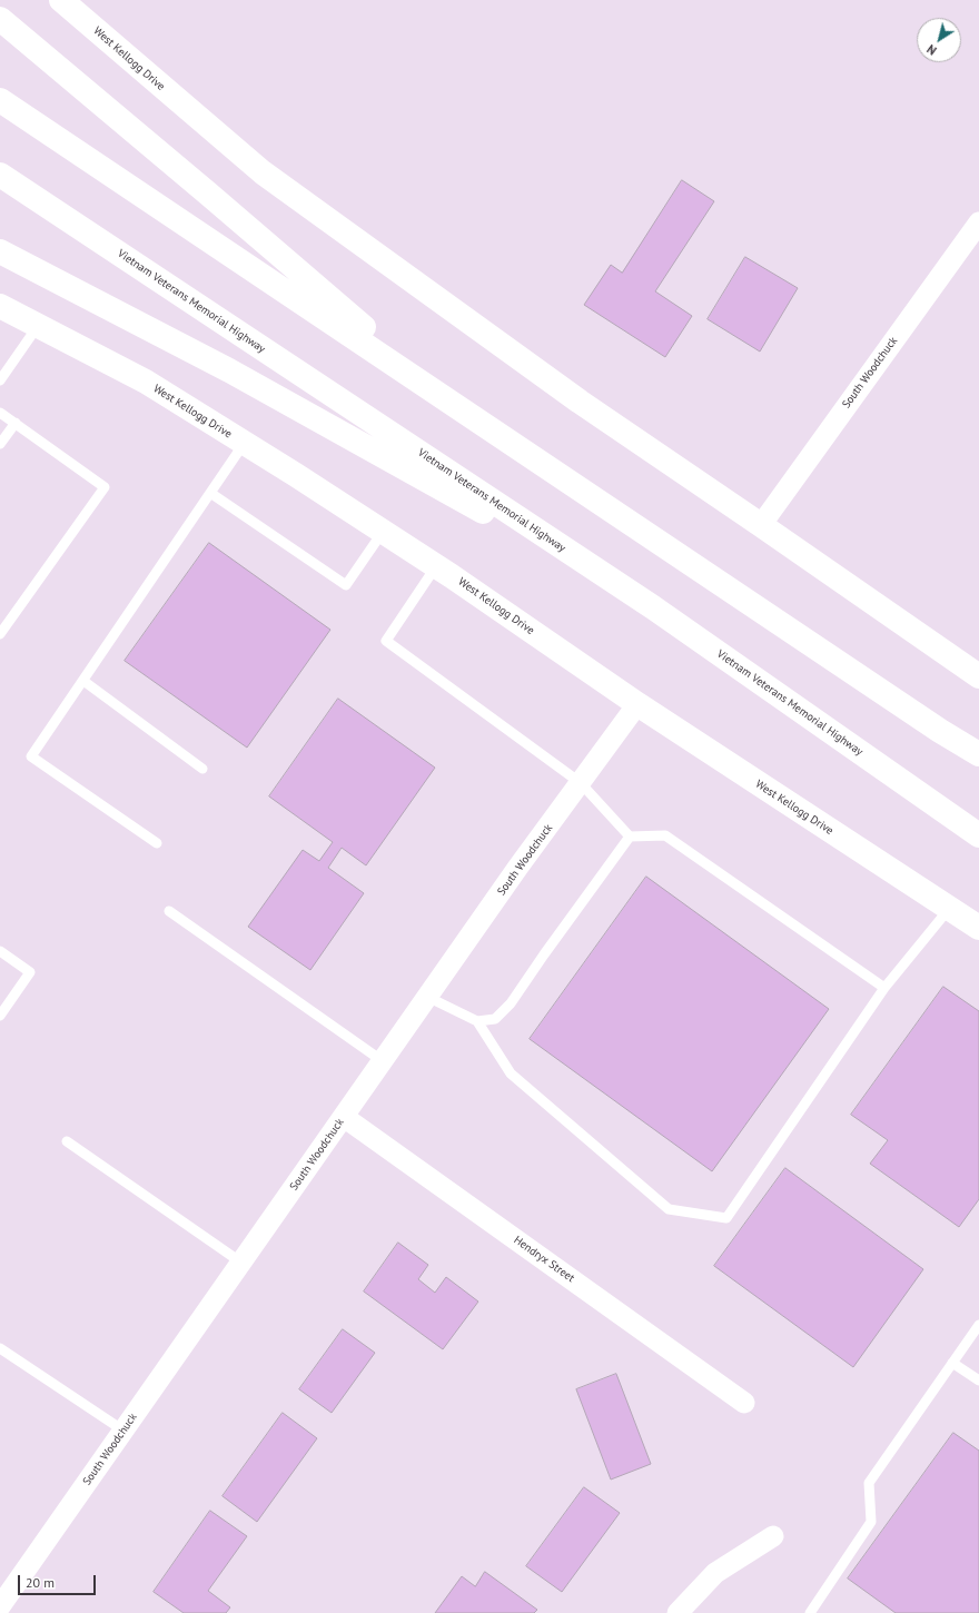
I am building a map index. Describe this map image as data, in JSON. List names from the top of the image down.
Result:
{
  "streets": {
    "main road": ["West Kellogg Drive", "Vietnam Veterans Memorial Highway"],
    "street": ["South Woodchuck", "Hendryx Street"]
  },
  "crossings": [
    ["West Kellogg Drive", "South Woodchuck"],
    ["South Woodchuck", "Hendryx Street"]
  ],
  "scale_bar": "20 m",
  "north": "bottom left"
}
